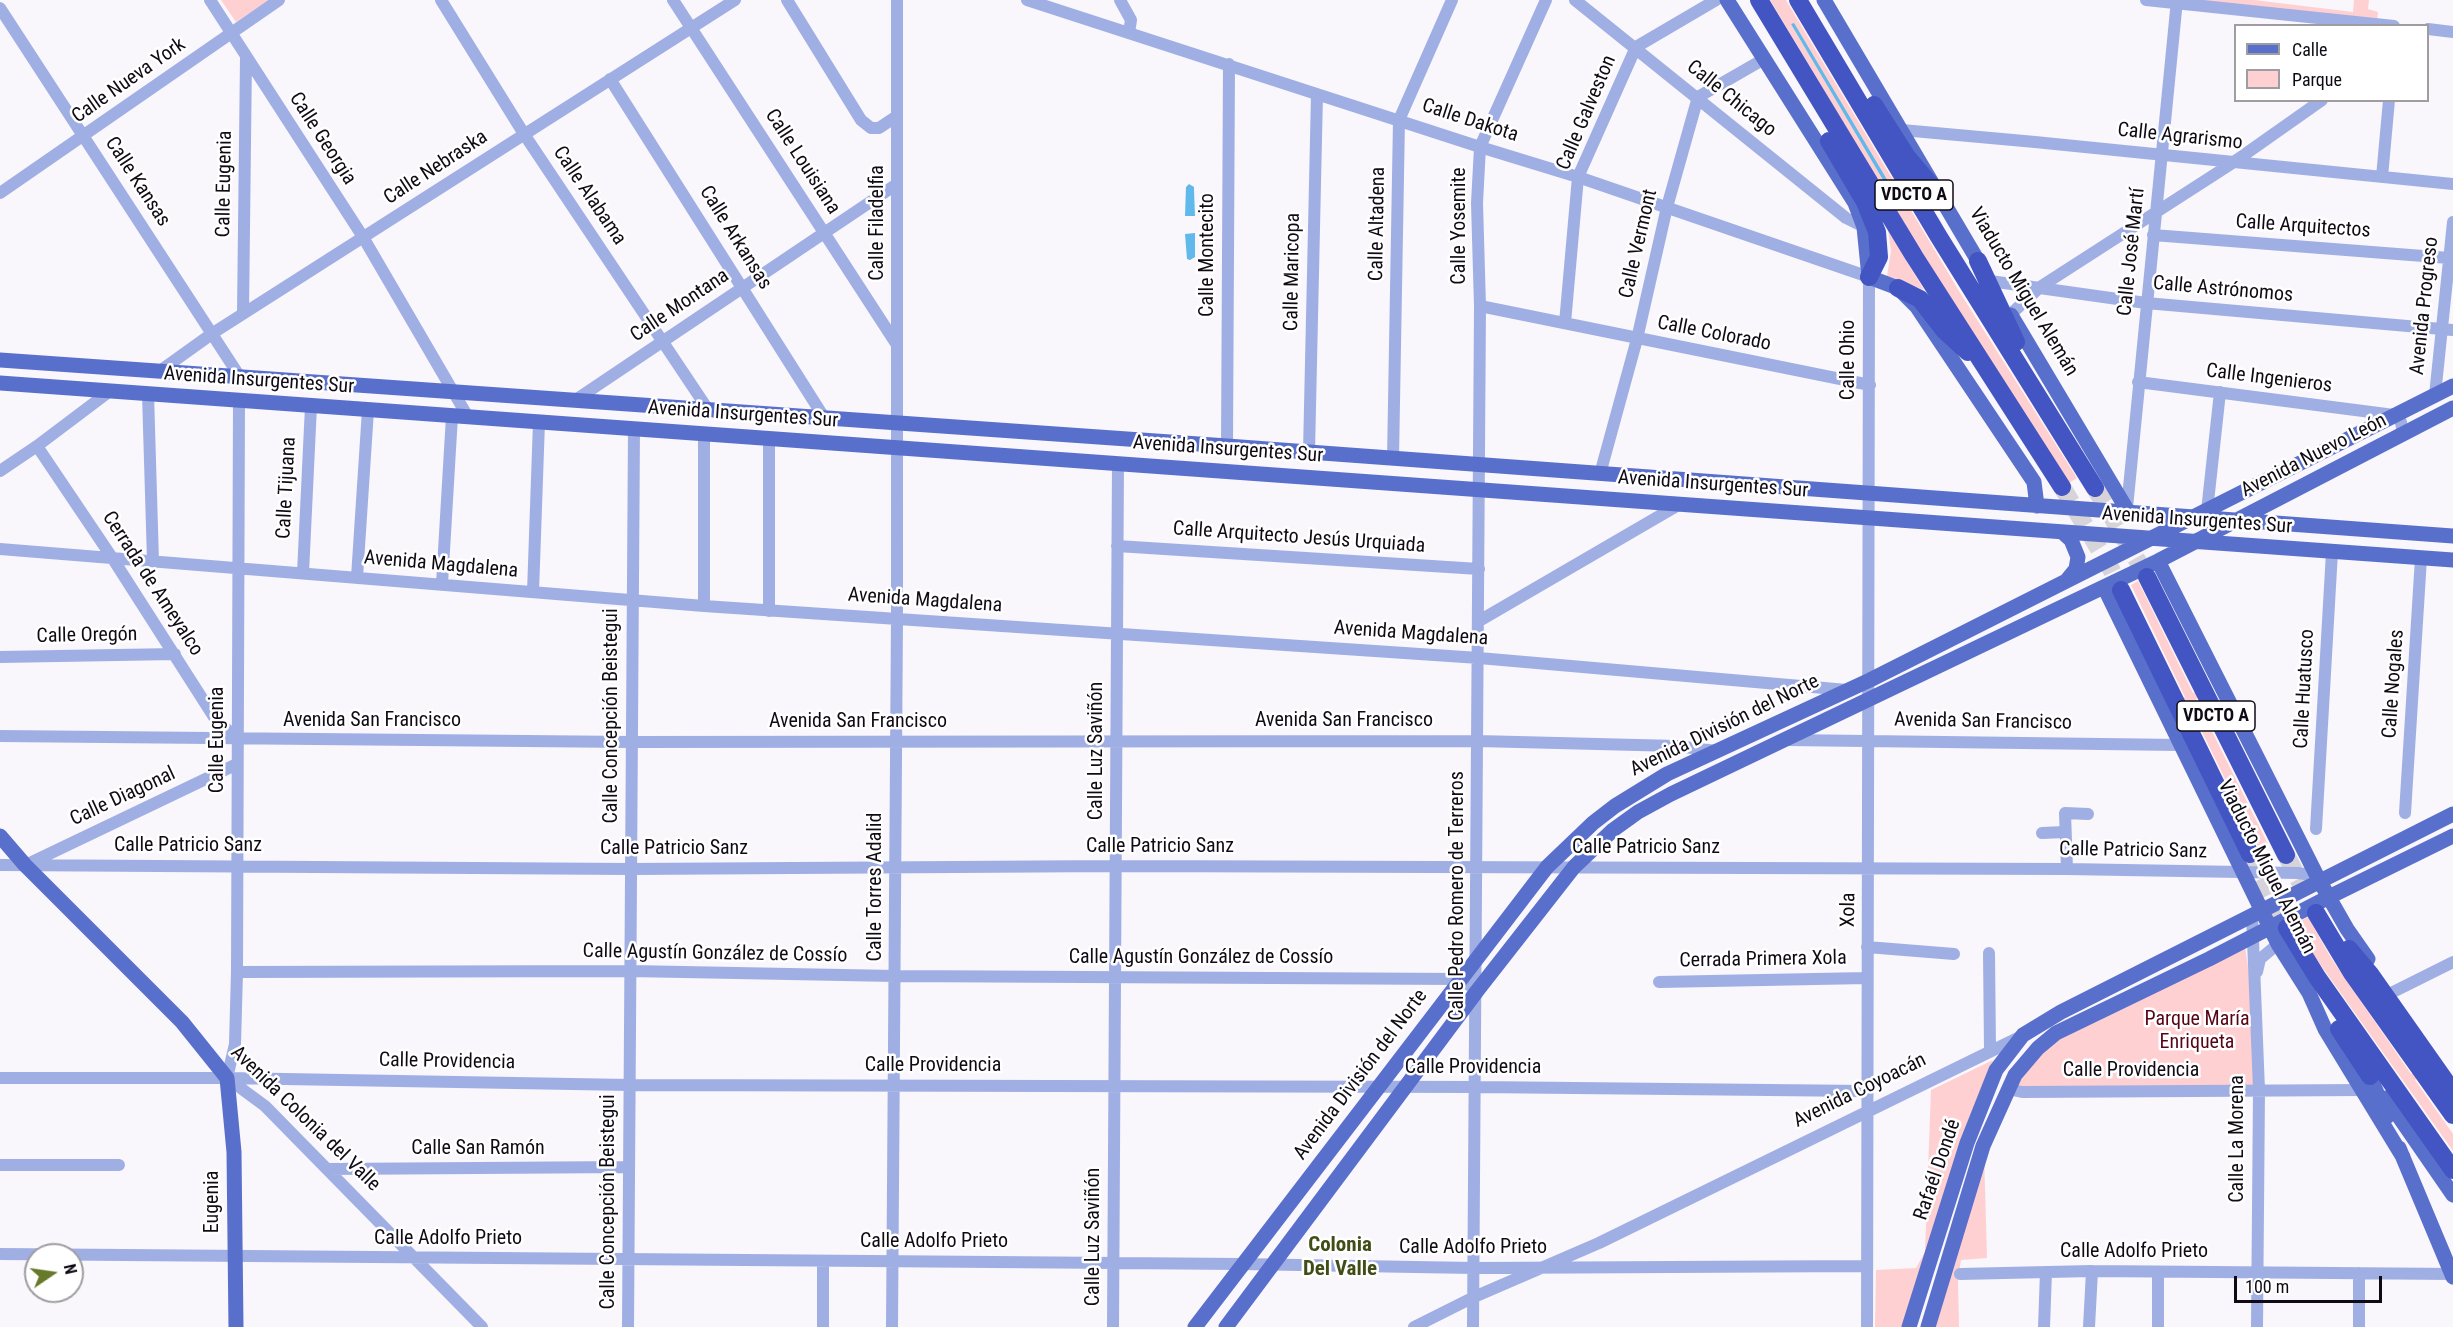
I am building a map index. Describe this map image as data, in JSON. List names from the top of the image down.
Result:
{
  "streets": {
    "highway": ["VDCTO A", "Viaducto Miguel Alemán"],
    "main road": [
      "Calle Dakota",
      "Calle Ohio",
      "Avenida Insurgentes Sur",
      "Avenida Nuevo León",
      "Avenida División del Norte",
      "Avenida Coyoacán",
      "Avenida Colonia del Valle",
      "Rafaél Dondé",
      "Eugenia"
    ],
    "street": [
      "Calle Nueva York",
      "Calle Chicago",
      "Calle Galveston",
      "Calle Agrarismo",
      "Calle Georgia",
      "Calle Louisiana",
      "Calle Nebraska",
      "Calle Kansas",
      "Calle Eugenia",
      "Calle Alabama",
      "Calle Filadelfia",
      "Calle Altadena",
      "Calle Yosemite",
      "Calle Arquitectos",
      "Calle Arkansas",
      "Calle Vermont",
      "Calle José Martí",
      "Calle Montecito",
      "Calle Maricopa",
      "Calle Astrónomos",
      "Calle Montana",
      "Avenida Progreso",
      "Calle Colorado",
      "Calle Ingenieros",
      "Calle Tijuana",
      "Calle Arquitecto Jesús Urquiada",
      "Avenida Magdalena",
      "Cerrada de Ameyalco",
      "Calle Oregón",
      "Calle Nogales",
      "Calle Huatusco",
      "Calle Concepción Beistegui",
      "Avenida San Francisco",
      "Calle Luz Saviñón",
      "Calle Diagonal",
      "Calle Patricio Sanz",
      "Calle Torres Adalid",
      "Calle Pedro Romero de Terreros",
      "Xola",
      "Calle Agustín González de Cossío",
      "Cerrada Primera Xola",
      "Calle Providencia",
      "Calle La Morena",
      "Calle San Ramón",
      "Calle Adolfo Prieto"
    ]
  },
  "crossings": [
    ["Calle Nueva York", "Calle Georgia"],
    ["Calle Nueva York", "Calle Kansas"],
    ["Calle Chicago", "Calle Galveston"],
    ["Calle Chicago", "Calle Vermont"],
    ["Calle Chicago", "Calle Ohio"],
    ["Calle Galveston", "Calle Dakota"],
    ["Calle Galveston", "Calle Colorado"],
    ["Calle Dakota", "Calle Altadena"],
    ["Calle Dakota", "Calle Yosemite"],
    ["Calle Dakota", "Calle Vermont"],
    ["Calle Dakota", "Calle Montecito"],
    ["Calle Dakota", "Calle Maricopa"],
    ["Calle Dakota", "Calle Ohio"],
    ["Calle Agrarismo", "Calle José Martí"],
    ["Calle Agrarismo", "Viaducto Miguel Alemán"],
    ["Calle Georgia", "Calle Nebraska"],
    ["Calle Georgia", "Calle Eugenia"],
    ["Calle Georgia", "Avenida Insurgentes Sur"],
    ["Calle Louisiana", "Calle Nebraska"],
    ["Calle Louisiana", "Calle Filadelfia"],
    ["Calle Louisiana", "Calle Montana"],
    ["Calle Nebraska", "Calle Kansas"],
    ["Calle Nebraska", "Calle Eugenia"],
    ["Calle Nebraska", "Calle Alabama"],
    ["Calle Nebraska", "Calle Arkansas"],
    ["Calle Nebraska", "Avenida Insurgentes Sur"],
    ["Calle Kansas", "Avenida Insurgentes Sur"],
    ["Calle Eugenia", "Avenida Insurgentes Sur"],
    ["Calle Eugenia", "Avenida Magdalena"],
    ["Calle Eugenia", "Cerrada de Ameyalco"],
    ["Calle Eugenia", "Avenida San Francisco"],
    ["Calle Eugenia", "Calle Diagonal"],
    ["Calle Eugenia", "Calle Patricio Sanz"],
    ["Calle Eugenia", "Calle Agustín González de Cossío"],
    ["Calle Eugenia", "Calle Providencia"],
    ["Calle Eugenia", "Avenida Colonia del Valle"],
    ["Calle Eugenia", "Eugenia"],
    ["Calle Alabama", "Calle Montana"],
    ["Calle Alabama", "Avenida Insurgentes Sur"],
    ["Calle Filadelfia", "Calle Montana"],
    ["Calle Filadelfia", "Avenida Insurgentes Sur"],
    ["Calle Filadelfia", "Calle Torres Adalid"],
    ["Calle Altadena", "Avenida Insurgentes Sur"],
    ["Calle Yosemite", "Calle Colorado"],
    ["Calle Yosemite", "Avenida Insurgentes Sur"],
    ["Calle Yosemite", "Calle Pedro Romero de Terreros"],
    ["Calle Arquitectos", "Calle José Martí"],
    ["Calle Arquitectos", "Avenida Progreso"],
    ["Calle Arkansas", "Calle Montana"],
    ["Calle Arkansas", "Avenida Insurgentes Sur"],
    ["Calle Vermont", "Calle Colorado"],
    ["Calle Vermont", "Avenida Insurgentes Sur"],
    ["Calle José Martí", "Calle Astrónomos"],
    ["Calle José Martí", "Viaducto Miguel Alemán"],
    ["Calle José Martí", "Calle Ingenieros"],
    ["Calle José Martí", "Avenida Insurgentes Sur"],
    ["Calle Montecito", "Avenida Insurgentes Sur"],
    ["Calle Maricopa", "Avenida Insurgentes Sur"],
    ["Calle Astrónomos", "Viaducto Miguel Alemán"],
    ["Calle Astrónomos", "Avenida Progreso"],
    ["Viaducto Miguel Alemán", "Avenida Insurgentes Sur"],
    ["Viaducto Miguel Alemán", "Avenida San Francisco"],
    ["Viaducto Miguel Alemán", "Avenida División del Norte"],
    ["Viaducto Miguel Alemán", "Calle Patricio Sanz"],
    ["Viaducto Miguel Alemán", "Calle Providencia"],
    ["Viaducto Miguel Alemán", "Avenida Coyoacán"],
    ["Viaducto Miguel Alemán", "Calle La Morena"],
    ["Calle Montana", "Avenida Insurgentes Sur"],
    ["Avenida Progreso", "Avenida Nuevo León"],
    ["Calle Colorado", "Calle Ohio"],
    ["Calle Ohio", "Avenida Insurgentes Sur"],
    ["Calle Ohio", "Xola"],
    ["Calle Ingenieros", "Avenida Nuevo León"],
    ["Avenida Insurgentes Sur", "Avenida Nuevo León"],
    ["Avenida Insurgentes Sur", "Calle Tijuana"],
    ["Avenida Insurgentes Sur", "Calle Nogales"],
    ["Avenida Insurgentes Sur", "Calle Huatusco"],
    ["Avenida Insurgentes Sur", "Calle Concepción Beistegui"],
    ["Avenida Insurgentes Sur", "Avenida División del Norte"],
    ["Avenida Insurgentes Sur", "Calle Luz Saviñón"],
    ["Avenida Insurgentes Sur", "Calle Torres Adalid"],
    ["Avenida Insurgentes Sur", "Calle Pedro Romero de Terreros"],
    ["Avenida Insurgentes Sur", "Xola"],
    ["Avenida Nuevo León", "Avenida División del Norte"],
    ["Calle Tijuana", "Avenida Magdalena"],
    ["Calle Arquitecto Jesús Urquiada", "Calle Luz Saviñón"],
    ["Calle Arquitecto Jesús Urquiada", "Calle Pedro Romero de Terreros"],
    ["Avenida Magdalena", "Cerrada de Ameyalco"],
    ["Avenida Magdalena", "Calle Concepción Beistegui"],
    ["Avenida Magdalena", "Avenida División del Norte"],
    ["Avenida Magdalena", "Calle Luz Saviñón"],
    ["Avenida Magdalena", "Calle Torres Adalid"],
    ["Avenida Magdalena", "Calle Pedro Romero de Terreros"],
    ["Cerrada de Ameyalco", "Calle Oregón"],
    ["Cerrada de Ameyalco", "Avenida San Francisco"],
    ["Calle Concepción Beistegui", "Avenida San Francisco"],
    ["Calle Concepción Beistegui", "Calle Patricio Sanz"],
    ["Calle Concepción Beistegui", "Calle Agustín González de Cossío"],
    ["Calle Concepción Beistegui", "Calle Providencia"],
    ["Calle Concepción Beistegui", "Calle San Ramón"],
    ["Calle Concepción Beistegui", "Calle Adolfo Prieto"],
    ["Avenida San Francisco", "Avenida División del Norte"],
    ["Avenida San Francisco", "Calle Luz Saviñón"],
    ["Avenida San Francisco", "Calle Torres Adalid"],
    ["Avenida San Francisco", "Calle Pedro Romero de Terreros"],
    ["Avenida San Francisco", "Xola"],
    ["Avenida División del Norte", "Calle Patricio Sanz"],
    ["Avenida División del Norte", "Calle Pedro Romero de Terreros"],
    ["Avenida División del Norte", "Xola"],
    ["Avenida División del Norte", "Calle Agustín González de Cossío"],
    ["Avenida División del Norte", "Calle Providencia"],
    ["Avenida División del Norte", "Calle Adolfo Prieto"],
    ["Calle Luz Saviñón", "Calle Patricio Sanz"],
    ["Calle Luz Saviñón", "Calle Agustín González de Cossío"],
    ["Calle Luz Saviñón", "Calle Providencia"],
    ["Calle Luz Saviñón", "Calle Adolfo Prieto"],
    ["Calle Diagonal", "Calle Patricio Sanz"],
    ["Calle Diagonal", "Avenida Colonia del Valle"],
    ["Calle Patricio Sanz", "Calle Torres Adalid"],
    ["Calle Patricio Sanz", "Calle Pedro Romero de Terreros"],
    ["Calle Patricio Sanz", "Xola"],
    ["Calle Patricio Sanz", "Avenida Coyoacán"],
    ["Calle Patricio Sanz", "Avenida Colonia del Valle"],
    ["Calle Torres Adalid", "Calle Agustín González de Cossío"],
    ["Calle Torres Adalid", "Calle Providencia"],
    ["Calle Torres Adalid", "Calle Adolfo Prieto"],
    ["Calle Pedro Romero de Terreros", "Calle Providencia"],
    ["Calle Pedro Romero de Terreros", "Avenida Coyoacán"],
    ["Calle Pedro Romero de Terreros", "Calle Adolfo Prieto"],
    ["Xola", "Cerrada Primera Xola"],
    ["Xola", "Calle Providencia"],
    ["Xola", "Avenida Coyoacán"],
    ["Xola", "Calle Adolfo Prieto"],
    ["Calle Providencia", "Avenida Colonia del Valle"],
    ["Calle Providencia", "Calle La Morena"],
    ["Calle Providencia", "Rafaél Dondé"],
    ["Calle Providencia", "Eugenia"],
    ["Avenida Coyoacán", "Calle La Morena"],
    ["Avenida Coyoacán", "Rafaél Dondé"],
    ["Avenida Coyoacán", "Calle Adolfo Prieto"],
    ["Avenida Colonia del Valle", "Calle San Ramón"],
    ["Avenida Colonia del Valle", "Eugenia"],
    ["Avenida Colonia del Valle", "Calle Adolfo Prieto"],
    ["Calle La Morena", "Rafaél Dondé"],
    ["Calle La Morena", "Calle Adolfo Prieto"],
    ["Eugenia", "Calle Adolfo Prieto"]
  ],
  "districts": ["Colonia Del Valle"],
  "parks": ["Parque María Enriqueta"],
  "legend": ["Calle", "Parque"],
  "scale_bar": "100 m",
  "north": "right"
}
